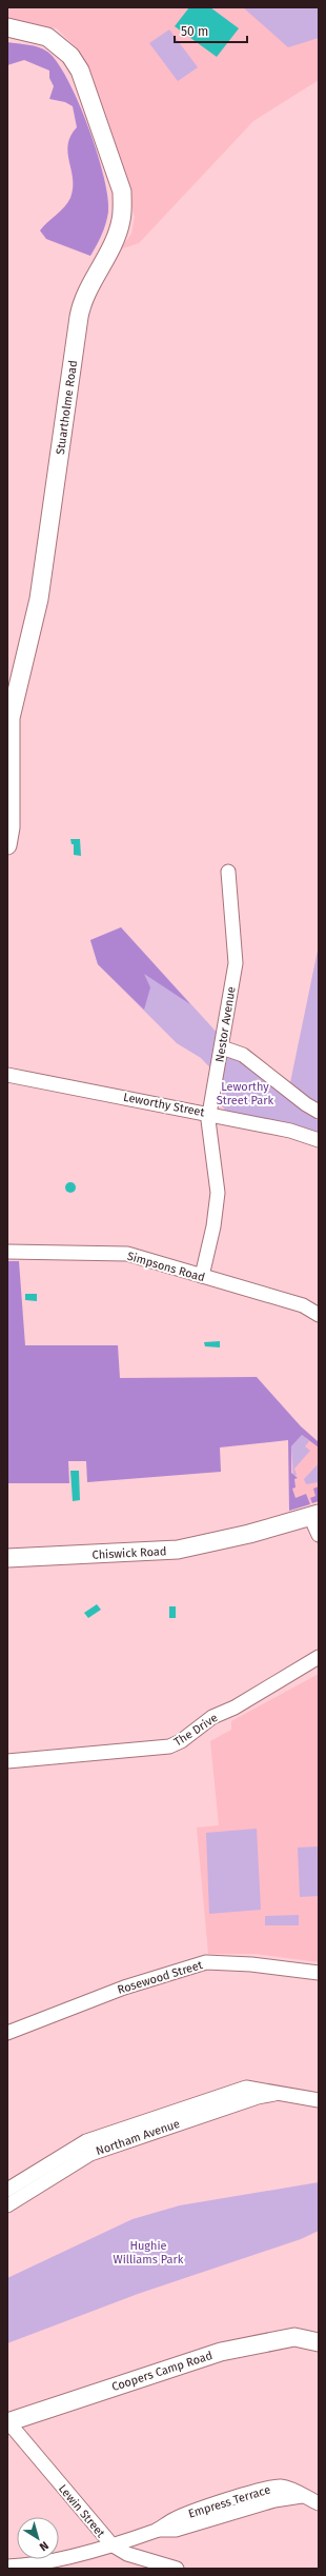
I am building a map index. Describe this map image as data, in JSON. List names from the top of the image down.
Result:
{
  "streets": {
    "main road": ["Stuartholme Road", "Chiswick Road", "Coopers Camp Road"],
    "street": [
      "Nestor Avenue",
      "Leworthy Street",
      "Simpsons Road",
      "The Drive",
      "Rosewood Street",
      "Northam Avenue",
      "Empress Terrace",
      "Lewin Street"
    ]
  },
  "crossings": [
    ["Nestor Avenue", "Leworthy Street"],
    ["Nestor Avenue", "Simpsons Road"],
    ["Coopers Camp Road", "Lewin Street"],
    ["Empress Terrace", "Lewin Street"]
  ],
  "parks": ["Leworthy Street Park", "Hughie Williams Park"],
  "scale_bar": "50 m",
  "north": "bottom right"
}
